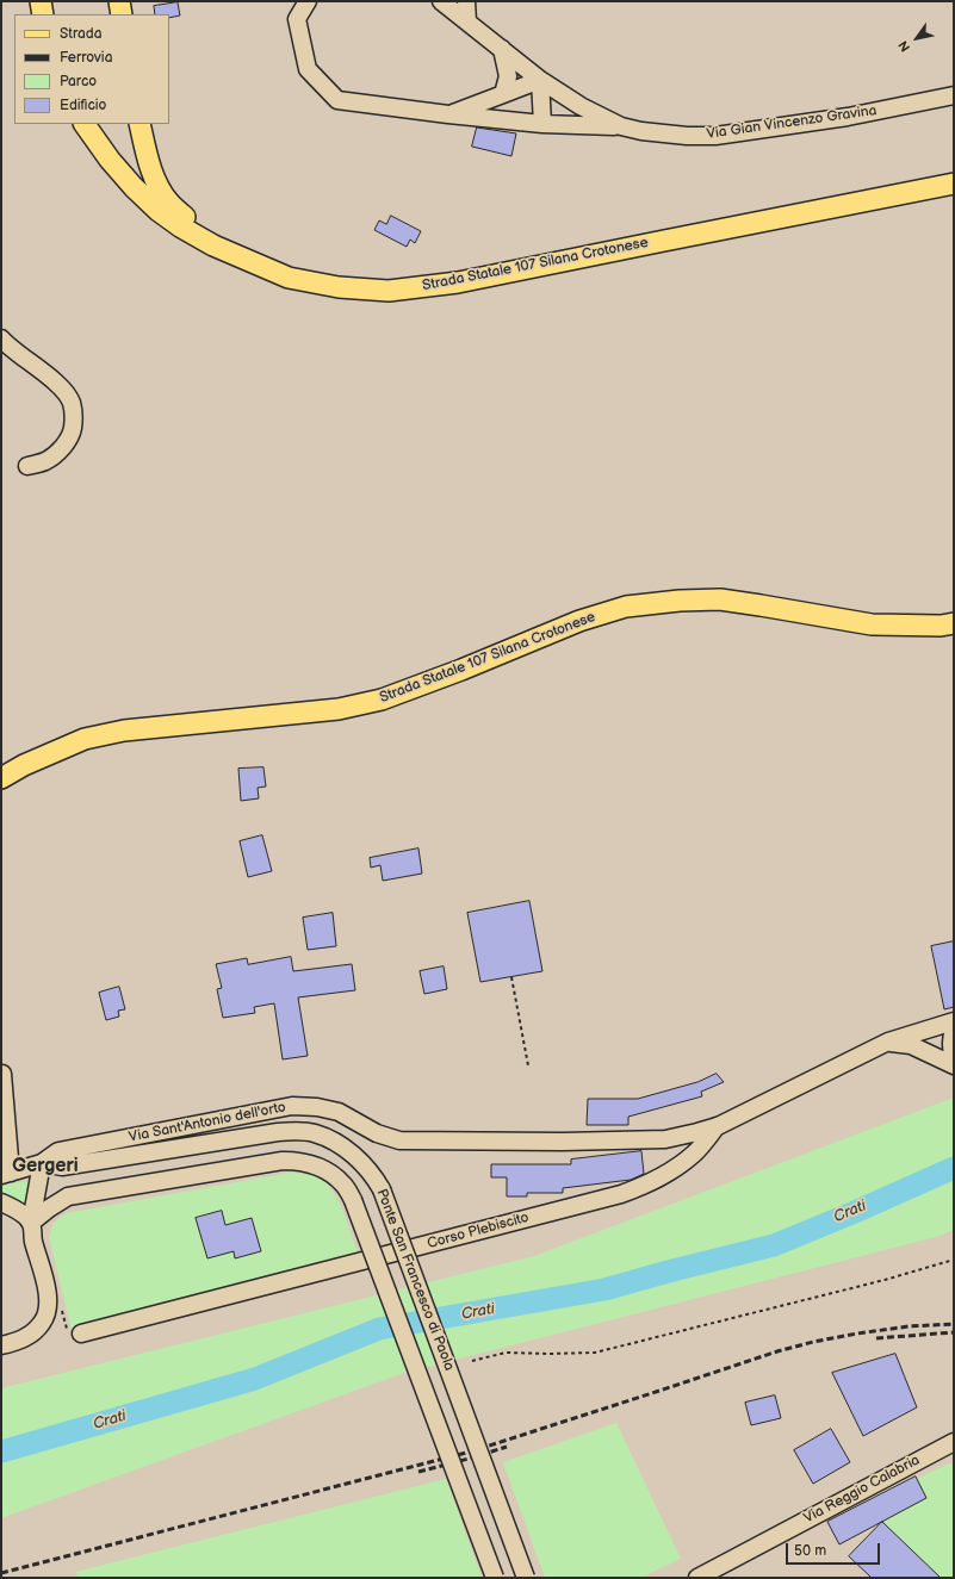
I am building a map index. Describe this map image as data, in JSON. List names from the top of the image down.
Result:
{
  "streets": {
    "main road": ["Strada Statale 107 Silana Crotonese"],
    "street": [
      "Via Gian Vincenzo Gravina",
      "Via Sant'Antonio dell'orto",
      "Corso Plebiscito",
      "Ponte San Francesco di Paola",
      "Via Reggio Calabria"
    ]
  },
  "crossings": [
    ["Via Sant'Antonio dell'orto", "Corso Plebiscito"],
    ["Via Sant'Antonio dell'orto", "Ponte San Francesco di Paola"]
  ],
  "districts": ["Gergeri"],
  "water": ["Crati"],
  "legend": [
    "Strada",
    "Ferrovia",
    "Parco",
    "Edificio"
  ],
  "scale_bar": "50 m",
  "north": "bottom left"
}
